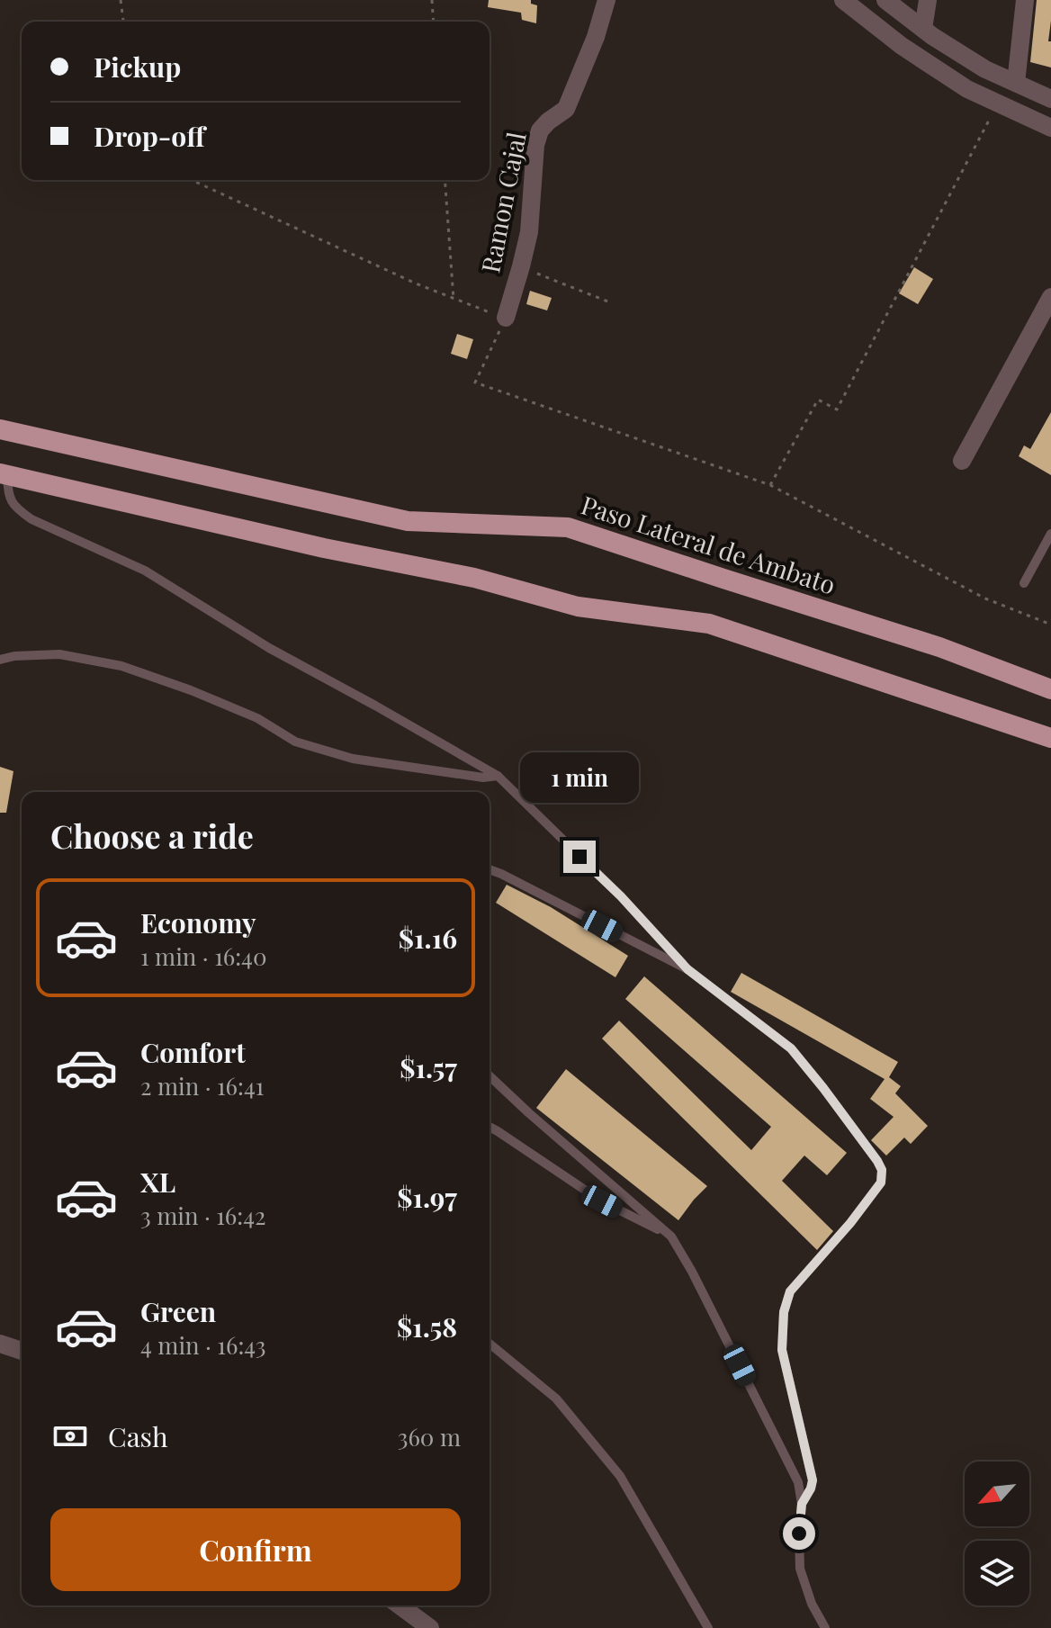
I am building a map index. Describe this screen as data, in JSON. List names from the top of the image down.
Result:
{
  "streets": {
    "highway": ["Paso Lateral de Ambato"],
    "street": ["Ramon Cajal"]
  },
  "north": "bottom left",
  "page": {
    "banner": ["Pickup", "Drop-off"],
    "bubble": "1 min",
    "heading": "Choose a ride",
    "list": [
      {
        "name": "Economy",
        "note": "1 min · 16:40",
        "value": "$1.16"
      },
      {
        "name": "Comfort",
        "note": "2 min · 16:41",
        "value": "$1.57"
      },
      {
        "name": "XL",
        "note": "3 min · 16:42",
        "value": "$1.97"
      },
      {
        "name": "Green",
        "note": "4 min · 16:43",
        "value": "$1.58"
      }
    ],
    "pay": ["Cash", "360 m"],
    "buttons": "Confirm"
  }
}
